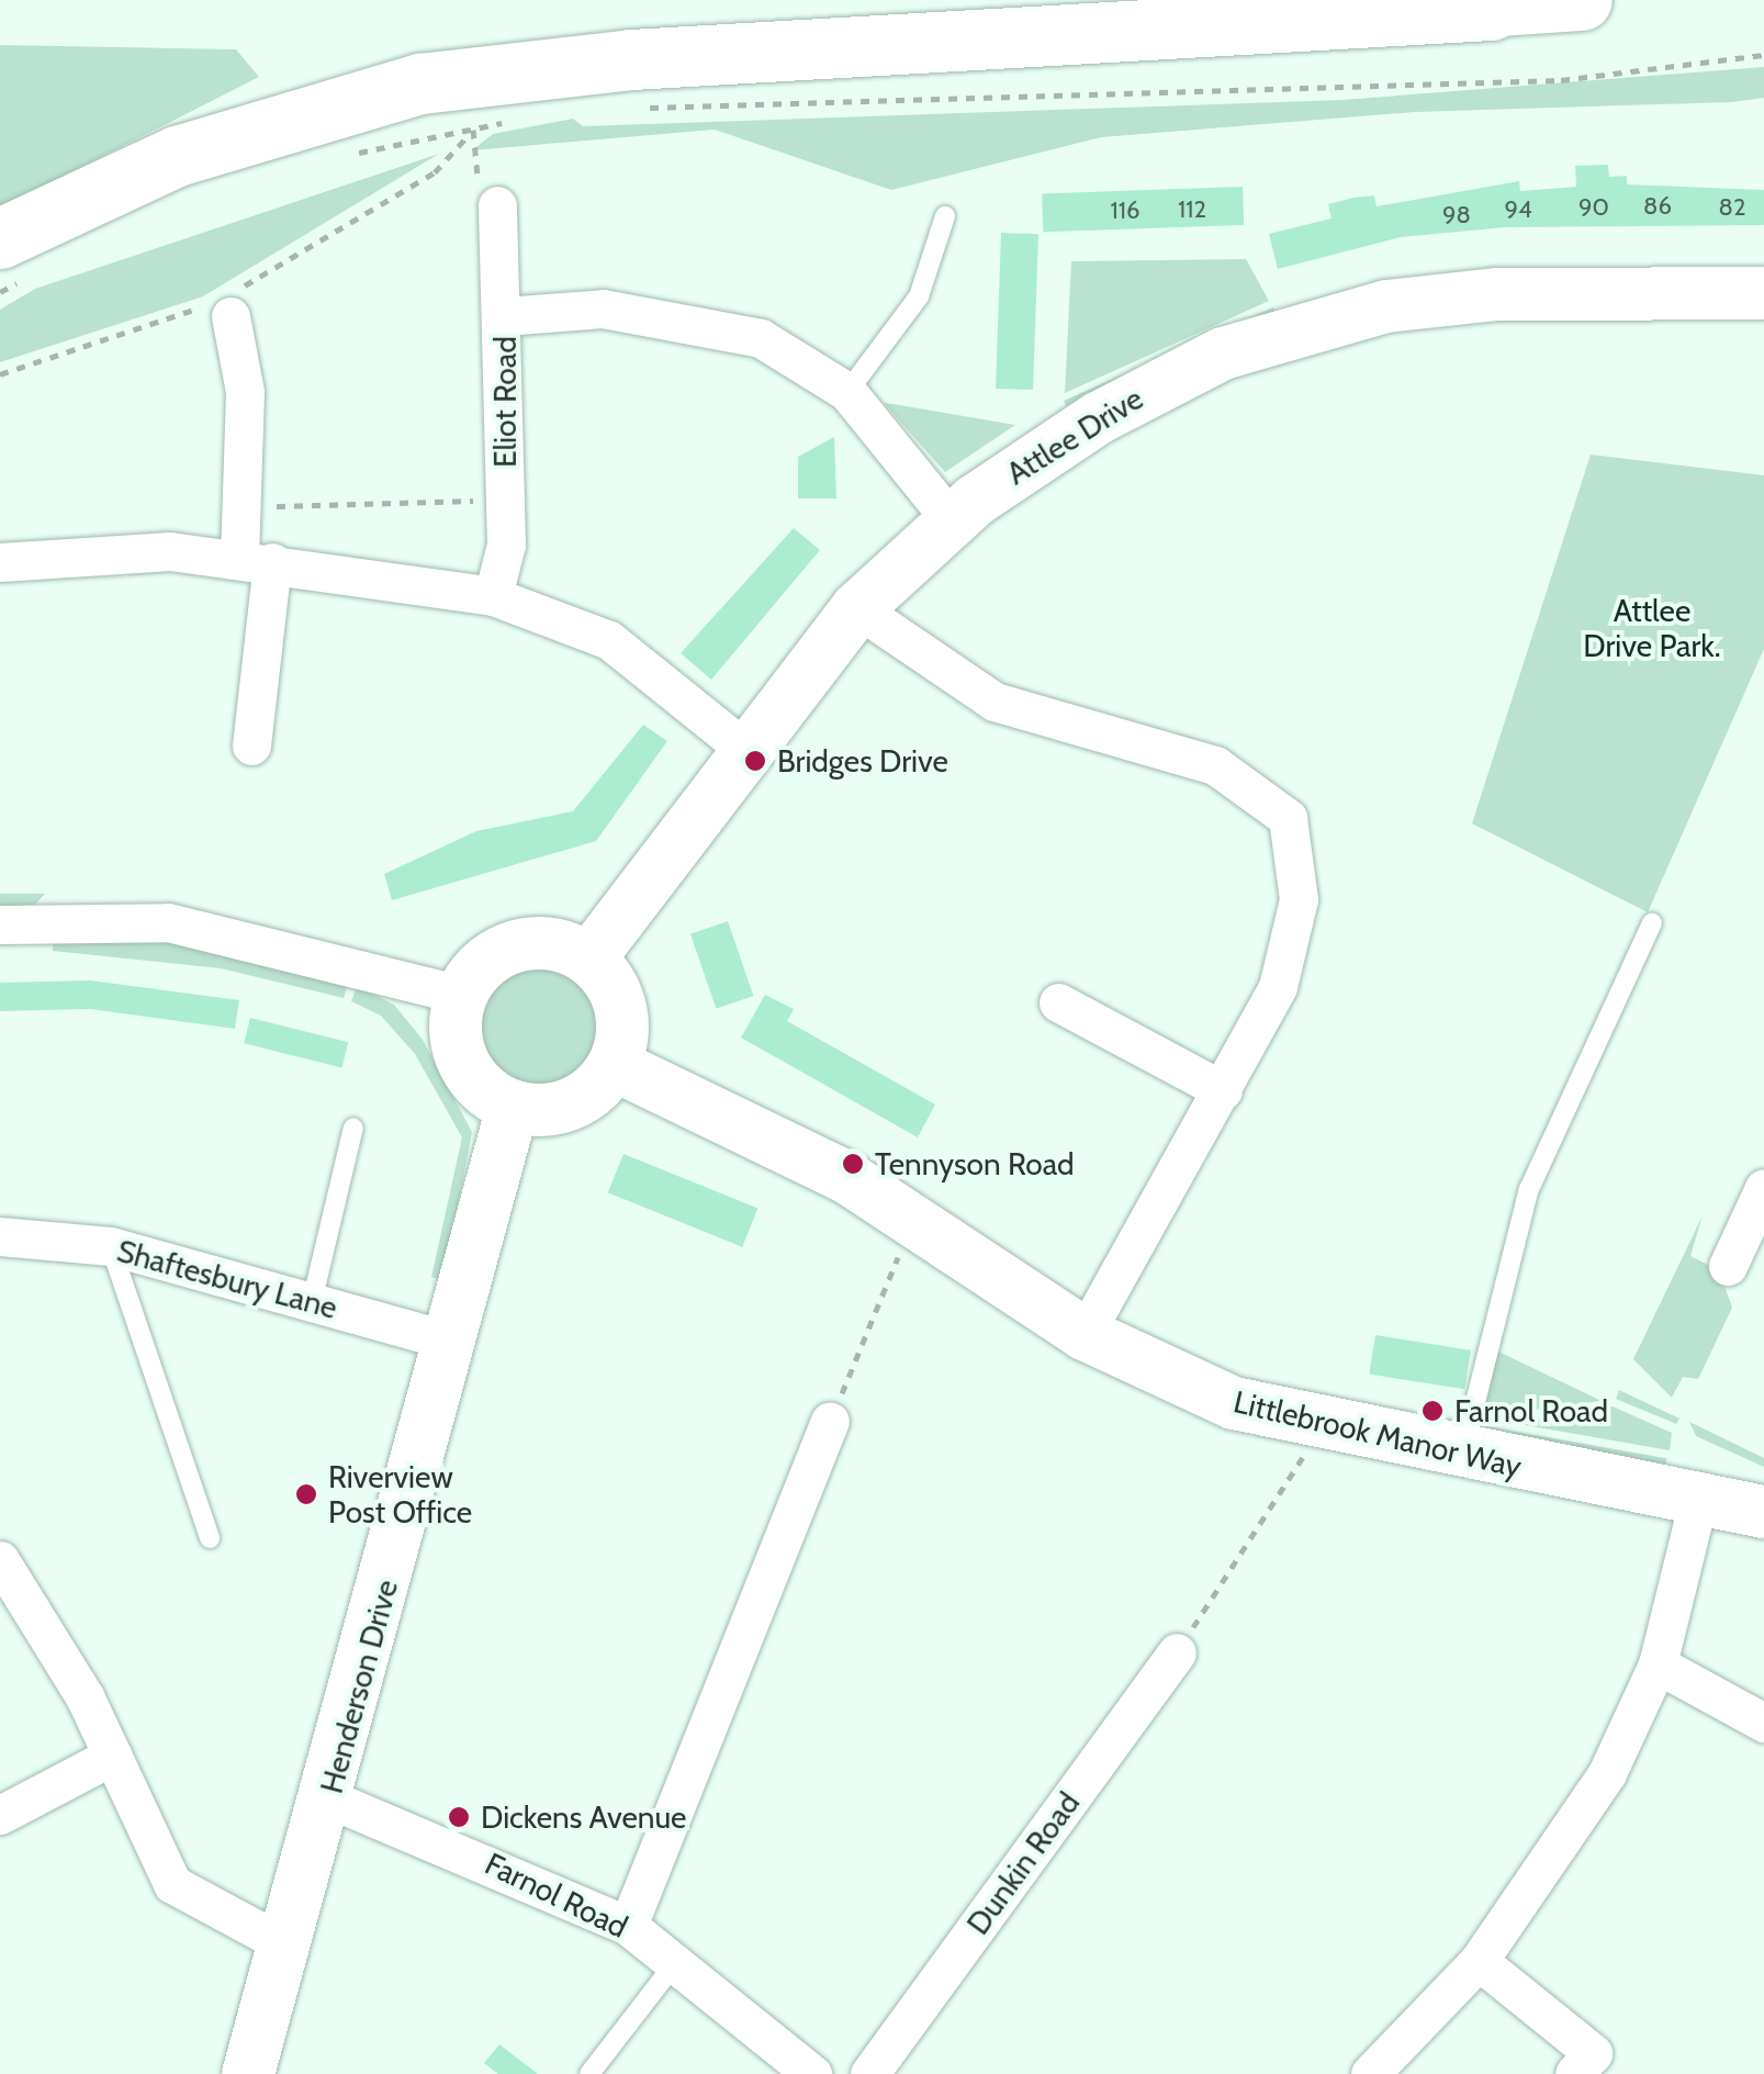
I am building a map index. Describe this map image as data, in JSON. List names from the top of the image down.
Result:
{
  "streets": {
    "street": [
      "Eliot Road",
      "Attlee Drive",
      "Shaftesbury Lane",
      "Littlebrook Manor Way",
      "Henderson Drive",
      "Dunkin Road",
      "Farnol Road"
    ]
  },
  "crossings": [
    ["Attlee Drive", "Littlebrook Manor Way"],
    ["Attlee Drive", "Henderson Drive"],
    ["Shaftesbury Lane", "Henderson Drive"],
    ["Littlebrook Manor Way", "Henderson Drive"],
    ["Henderson Drive", "Farnol Road"]
  ],
  "parks": ["Attlee Drive Park."],
  "places": [
    "Bridges Drive",
    "Tennyson Road",
    "Farnol Road",
    "Riverview Post Office",
    "Dickens Avenue"
  ],
  "house_numbers": [
    "86",
    "90",
    "82",
    "112",
    "94",
    "116",
    "98"
  ]
}
